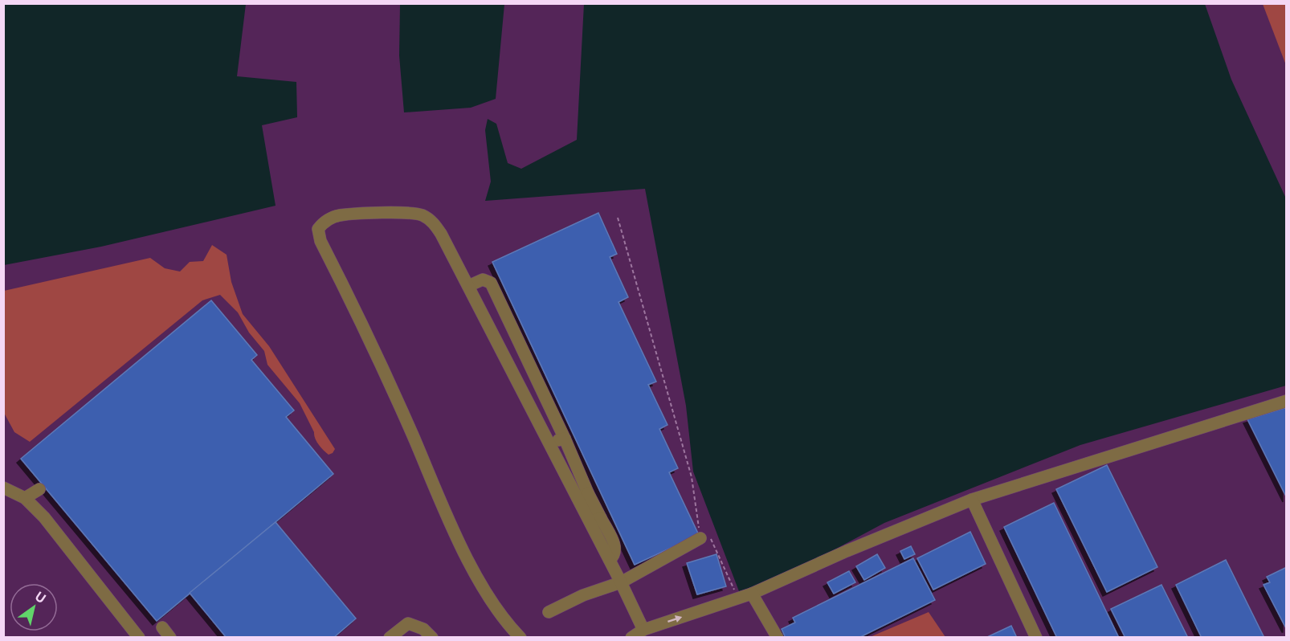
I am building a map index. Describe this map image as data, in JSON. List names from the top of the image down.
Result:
{
  "north": "top right"
}
